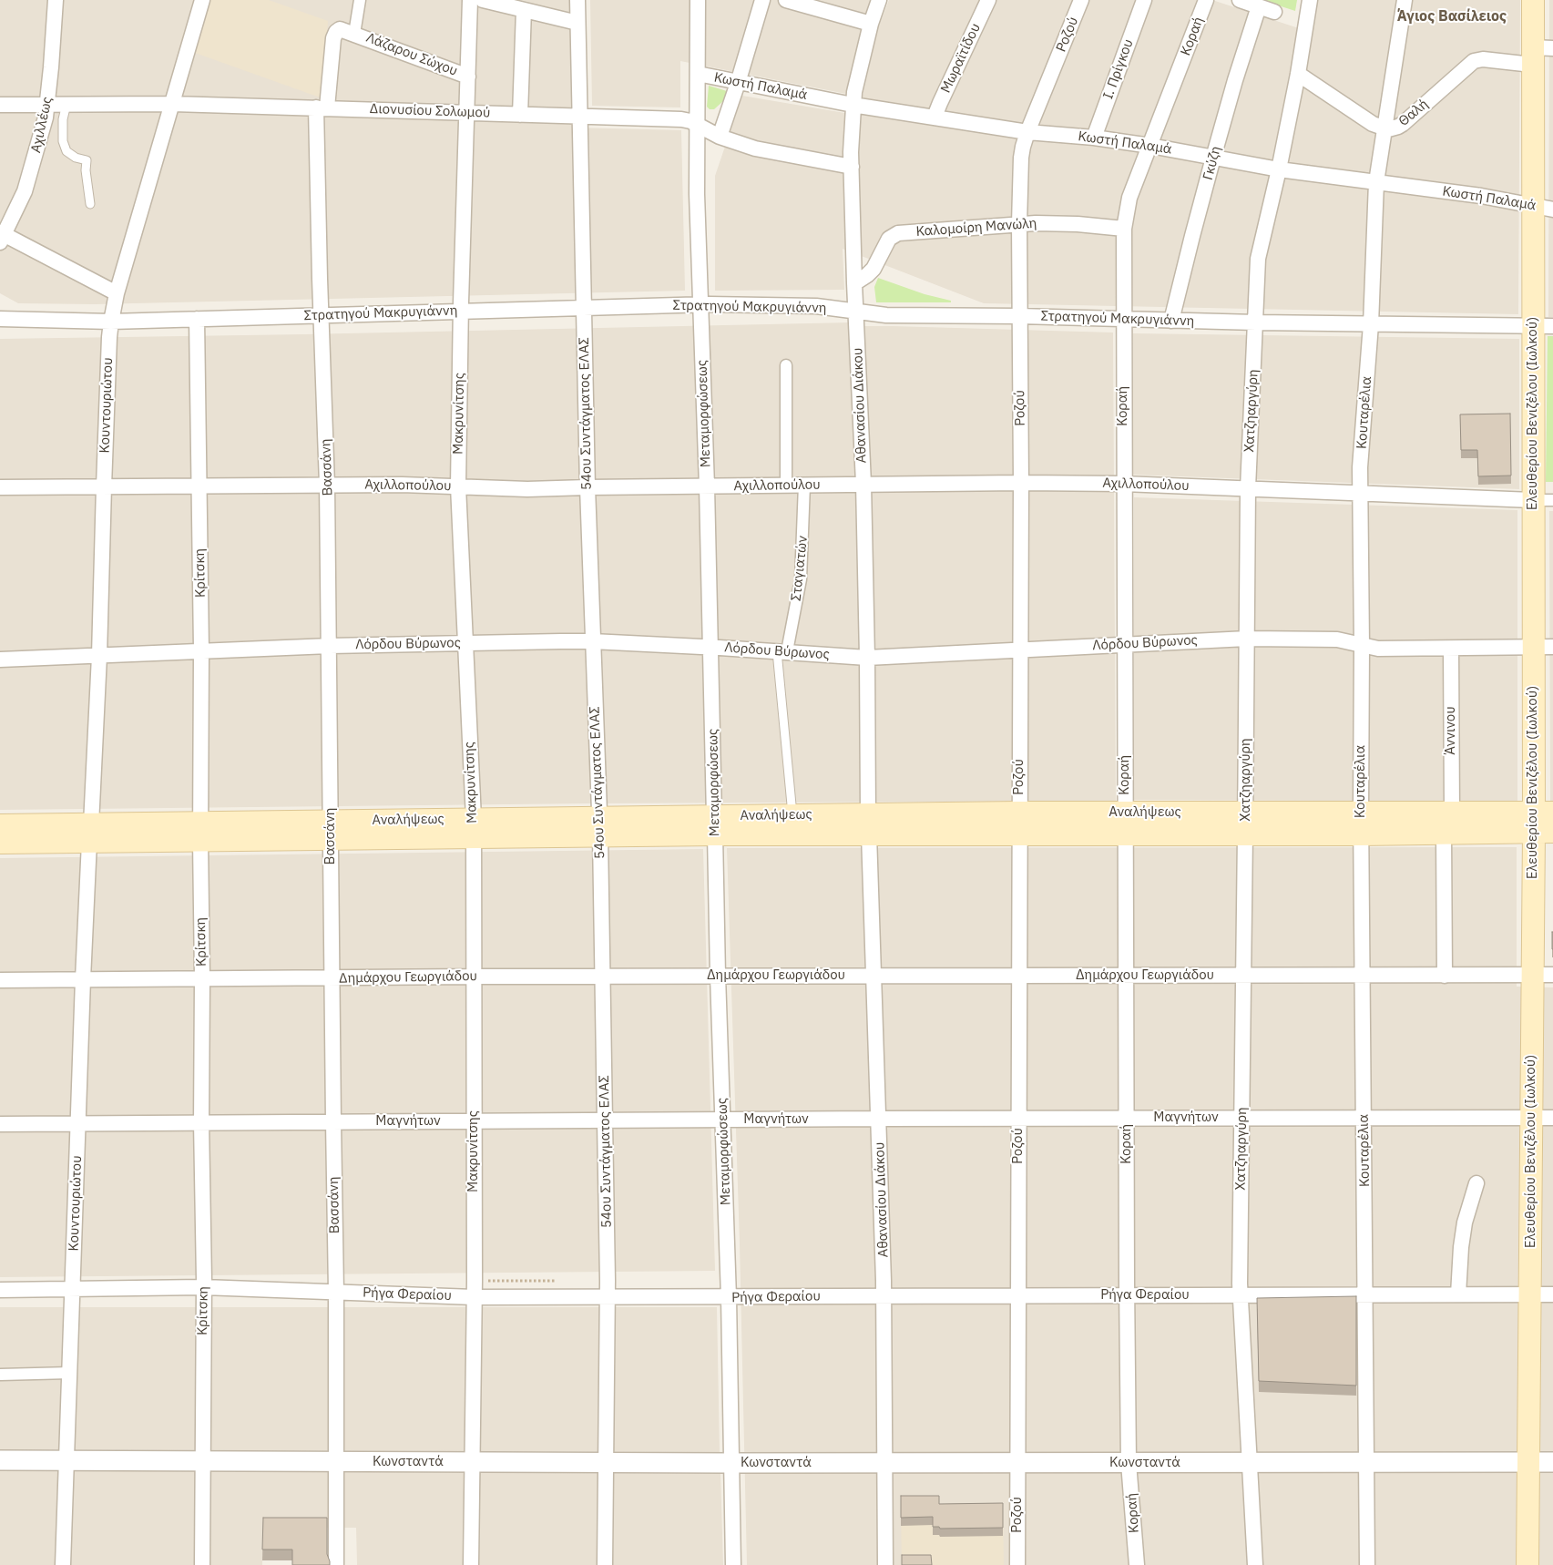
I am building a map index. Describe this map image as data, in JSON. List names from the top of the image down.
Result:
{
  "streets": {
    "main road": ["Ελευθερίου Βενιζέλου (Ιωλκού)", "Αναλήψεως"],
    "street": [
      "Ροζού",
      "Κοραή",
      "Λάζαρου Σώχου",
      "Μωραϊτίδου",
      "Ι. Πρίγκου",
      "Κωστή Παλαμά",
      "Διονυσίου Σολωμού",
      "Θαλή",
      "Αχιλλέως",
      "Γκύζη",
      "Καλομοίρη Μανώλη",
      "Στρατηγού Μακρυγιάννη",
      "Κουντουριώτου",
      "Αθανασίου Διάκου",
      "Χατζηαργύρη",
      "Κουταρέλια",
      "Μακρυνίτσης",
      "54ου Συντάγματος ΕΛΑΣ",
      "Μεταμορφώσεως",
      "Βασσάνη",
      "Αχιλλοπούλου",
      "Σταγιατών",
      "Κρίτσκη",
      "Λόρδου Βύρωνος",
      "Άννινου",
      "Δημάρχου Γεωργιάδου",
      "Μαγνήτων",
      "Ρήγα Φεραίου",
      "Κωνσταντά"
    ]
  },
  "crossings": [
    ["Ροζού", "Κωστή Παλαμά"],
    ["Ροζού", "Καλομοίρη Μανώλη"],
    ["Ροζού", "Στρατηγού Μακρυγιάννη"],
    ["Ροζού", "Αχιλλοπούλου"],
    ["Ροζού", "Λόρδου Βύρωνος"],
    ["Ροζού", "Αναλήψεως"],
    ["Ροζού", "Δημάρχου Γεωργιάδου"],
    ["Ροζού", "Μαγνήτων"],
    ["Ροζού", "Ρήγα Φεραίου"],
    ["Ροζού", "Κωνσταντά"],
    ["Κοραή", "Κωστή Παλαμά"],
    ["Κοραή", "Καλομοίρη Μανώλη"],
    ["Κοραή", "Στρατηγού Μακρυγιάννη"],
    ["Κοραή", "Αχιλλοπούλου"],
    ["Κοραή", "Λόρδου Βύρωνος"],
    ["Κοραή", "Αναλήψεως"],
    ["Κοραή", "Δημάρχου Γεωργιάδου"],
    ["Κοραή", "Μαγνήτων"],
    ["Κοραή", "Ρήγα Φεραίου"],
    ["Κοραή", "Κωνσταντά"],
    ["Λάζαρου Σώχου", "Διονυσίου Σολωμού"],
    ["Λάζαρου Σώχου", "Μακρυνίτσης"],
    ["Λάζαρου Σώχου", "Βασσάνη"],
    ["Μωραϊτίδου", "Κωστή Παλαμά"],
    ["Ι. Πρίγκου", "Κωστή Παλαμά"],
    ["Κωστή Παλαμά", "Γκύζη"],
    ["Κωστή Παλαμά", "Αθανασίου Διάκου"],
    ["Κωστή Παλαμά", "Χατζηαργύρη"],
    ["Κωστή Παλαμά", "Κουταρέλια"],
    ["Κωστή Παλαμά", "Μεταμορφώσεως"],
    ["Κωστή Παλαμά", "Ελευθερίου Βενιζέλου (Ιωλκού)"],
    ["Διονυσίου Σολωμού", "Αχιλλέως"],
    ["Διονυσίου Σολωμού", "Κουντουριώτου"],
    ["Διονυσίου Σολωμού", "Αθανασίου Διάκου"],
    ["Διονυσίου Σολωμού", "Μακρυνίτσης"],
    ["Διονυσίου Σολωμού", "54ου Συντάγματος ΕΛΑΣ"],
    ["Διονυσίου Σολωμού", "Μεταμορφώσεως"],
    ["Διονυσίου Σολωμού", "Βασσάνη"],
    ["Θαλή", "Χατζηαργύρη"],
    ["Θαλή", "Κουταρέλια"],
    ["Θαλή", "Ελευθερίου Βενιζέλου (Ιωλκού)"],
    ["Γκύζη", "Στρατηγού Μακρυγιάννη"],
    ["Καλομοίρη Μανώλη", "Αθανασίου Διάκου"],
    ["Στρατηγού Μακρυγιάννη", "Κουντουριώτου"],
    ["Στρατηγού Μακρυγιάννη", "Αθανασίου Διάκου"],
    ["Στρατηγού Μακρυγιάννη", "Χατζηαργύρη"],
    ["Στρατηγού Μακρυγιάννη", "Κουταρέλια"],
    ["Στρατηγού Μακρυγιάννη", "Μακρυνίτσης"],
    ["Στρατηγού Μακρυγιάννη", "54ου Συντάγματος ΕΛΑΣ"],
    ["Στρατηγού Μακρυγιάννη", "Μεταμορφώσεως"],
    ["Στρατηγού Μακρυγιάννη", "Ελευθερίου Βενιζέλου (Ιωλκού)"],
    ["Στρατηγού Μακρυγιάννη", "Βασσάνη"],
    ["Στρατηγού Μακρυγιάννη", "Κρίτσκη"],
    ["Κουντουριώτου", "Αχιλλοπούλου"],
    ["Κουντουριώτου", "Λόρδου Βύρωνος"],
    ["Κουντουριώτου", "Αναλήψεως"],
    ["Κουντουριώτου", "Δημάρχου Γεωργιάδου"],
    ["Κουντουριώτου", "Μαγνήτων"],
    ["Κουντουριώτου", "Ρήγα Φεραίου"],
    ["Κουντουριώτου", "Κωνσταντά"],
    ["Αθανασίου Διάκου", "Αχιλλοπούλου"],
    ["Αθανασίου Διάκου", "Λόρδου Βύρωνος"],
    ["Αθανασίου Διάκου", "Αναλήψεως"],
    ["Αθανασίου Διάκου", "Δημάρχου Γεωργιάδου"],
    ["Αθανασίου Διάκου", "Μαγνήτων"],
    ["Αθανασίου Διάκου", "Ρήγα Φεραίου"],
    ["Αθανασίου Διάκου", "Κωνσταντά"],
    ["Χατζηαργύρη", "Αχιλλοπούλου"],
    ["Χατζηαργύρη", "Λόρδου Βύρωνος"],
    ["Χατζηαργύρη", "Αναλήψεως"],
    ["Χατζηαργύρη", "Δημάρχου Γεωργιάδου"],
    ["Χατζηαργύρη", "Μαγνήτων"],
    ["Χατζηαργύρη", "Ρήγα Φεραίου"],
    ["Χατζηαργύρη", "Κωνσταντά"],
    ["Κουταρέλια", "Αχιλλοπούλου"],
    ["Κουταρέλια", "Λόρδου Βύρωνος"],
    ["Κουταρέλια", "Αναλήψεως"],
    ["Κουταρέλια", "Δημάρχου Γεωργιάδου"],
    ["Κουταρέλια", "Μαγνήτων"],
    ["Κουταρέλια", "Ρήγα Φεραίου"],
    ["Κουταρέλια", "Κωνσταντά"],
    ["Μακρυνίτσης", "Αχιλλοπούλου"],
    ["Μακρυνίτσης", "Λόρδου Βύρωνος"],
    ["Μακρυνίτσης", "Αναλήψεως"],
    ["Μακρυνίτσης", "Δημάρχου Γεωργιάδου"],
    ["Μακρυνίτσης", "Μαγνήτων"],
    ["Μακρυνίτσης", "Ρήγα Φεραίου"],
    ["Μακρυνίτσης", "Κωνσταντά"],
    ["54ου Συντάγματος ΕΛΑΣ", "Αχιλλοπούλου"],
    ["54ου Συντάγματος ΕΛΑΣ", "Λόρδου Βύρωνος"],
    ["54ου Συντάγματος ΕΛΑΣ", "Αναλήψεως"],
    ["54ου Συντάγματος ΕΛΑΣ", "Δημάρχου Γεωργιάδου"],
    ["54ου Συντάγματος ΕΛΑΣ", "Μαγνήτων"],
    ["54ου Συντάγματος ΕΛΑΣ", "Ρήγα Φεραίου"],
    ["54ου Συντάγματος ΕΛΑΣ", "Κωνσταντά"],
    ["Μεταμορφώσεως", "Αχιλλοπούλου"],
    ["Μεταμορφώσεως", "Λόρδου Βύρωνος"],
    ["Μεταμορφώσεως", "Αναλήψεως"],
    ["Μεταμορφώσεως", "Δημάρχου Γεωργιάδου"],
    ["Μεταμορφώσεως", "Μαγνήτων"],
    ["Μεταμορφώσεως", "Ρήγα Φεραίου"],
    ["Μεταμορφώσεως", "Κωνσταντά"],
    ["Ελευθερίου Βενιζέλου (Ιωλκού)", "Αχιλλοπούλου"],
    ["Ελευθερίου Βενιζέλου (Ιωλκού)", "Λόρδου Βύρωνος"],
    ["Ελευθερίου Βενιζέλου (Ιωλκού)", "Αναλήψεως"],
    ["Ελευθερίου Βενιζέλου (Ιωλκού)", "Δημάρχου Γεωργιάδου"],
    ["Ελευθερίου Βενιζέλου (Ιωλκού)", "Μαγνήτων"],
    ["Ελευθερίου Βενιζέλου (Ιωλκού)", "Ρήγα Φεραίου"],
    ["Ελευθερίου Βενιζέλου (Ιωλκού)", "Κωνσταντά"],
    ["Βασσάνη", "Αχιλλοπούλου"],
    ["Βασσάνη", "Λόρδου Βύρωνος"],
    ["Βασσάνη", "Αναλήψεως"],
    ["Βασσάνη", "Δημάρχου Γεωργιάδου"],
    ["Βασσάνη", "Μαγνήτων"],
    ["Βασσάνη", "Ρήγα Φεραίου"],
    ["Βασσάνη", "Κωνσταντά"],
    ["Αχιλλοπούλου", "Σταγιατών"],
    ["Αχιλλοπούλου", "Κρίτσκη"],
    ["Σταγιατών", "Λόρδου Βύρωνος"],
    ["Σταγιατών", "Αναλήψεως"],
    ["Κρίτσκη", "Λόρδου Βύρωνος"],
    ["Κρίτσκη", "Αναλήψεως"],
    ["Κρίτσκη", "Δημάρχου Γεωργιάδου"],
    ["Κρίτσκη", "Μαγνήτων"],
    ["Κρίτσκη", "Ρήγα Φεραίου"],
    ["Κρίτσκη", "Κωνσταντά"],
    ["Λόρδου Βύρωνος", "Άννινου"],
    ["Άννινου", "Αναλήψεως"]
  ],
  "districts": ["Άγιος Βασίλειος"]
}
